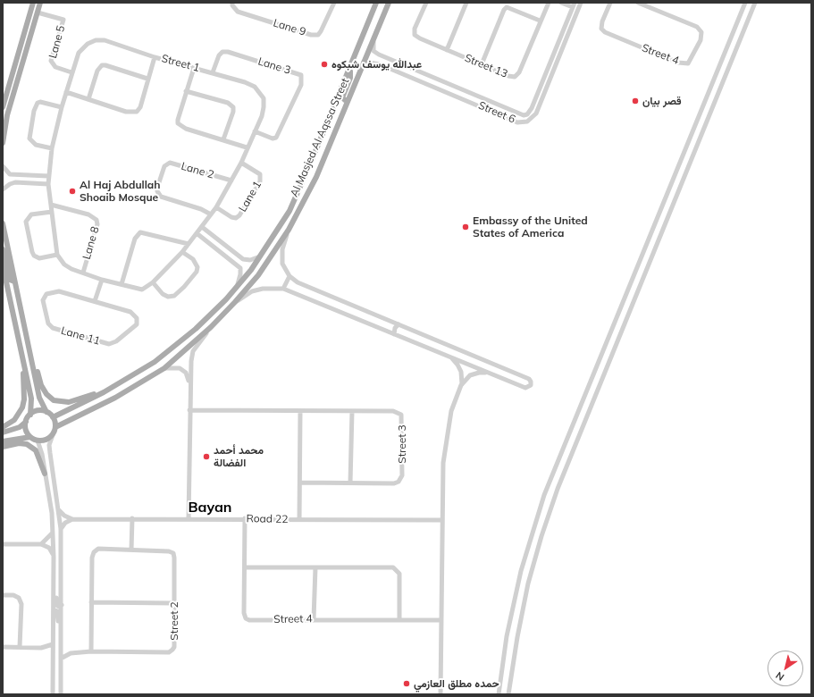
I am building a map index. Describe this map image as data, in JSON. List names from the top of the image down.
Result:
{
  "streets": {
    "main road": ["Al Masjed Al Aqssa Street"],
    "street": [
      "Lane 9",
      "Lane 5",
      "Street 4",
      "Street 1",
      "Lane 3",
      "Street 13",
      "Street 6",
      "Lane 2",
      "Lane 1",
      "Lane 8",
      "Lane 11",
      "Street 3",
      "Road 22",
      "Street 2"
    ]
  },
  "crossings": [
    ["Lane 5", "Street 1"],
    ["Street 4", "Road 22"],
    ["Street 1", "Lane 3"],
    ["Street 1", "Lane 2"],
    ["Street 1", "Lane 1"],
    ["Street 1", "Lane 8"],
    ["Street 6", "Al Masjed Al Aqssa Street"]
  ],
  "districts": ["Bayan"],
  "places": [
    "عبدالله يوسف شبكوه",
    "قصر بيان",
    "Al Haj Abdullah Shoaib Mosque",
    "Embassy of the United States of America",
    "محمد أحمد الفضالة",
    "حمده مطلق العازمي"
  ],
  "north": "bottom left"
}
